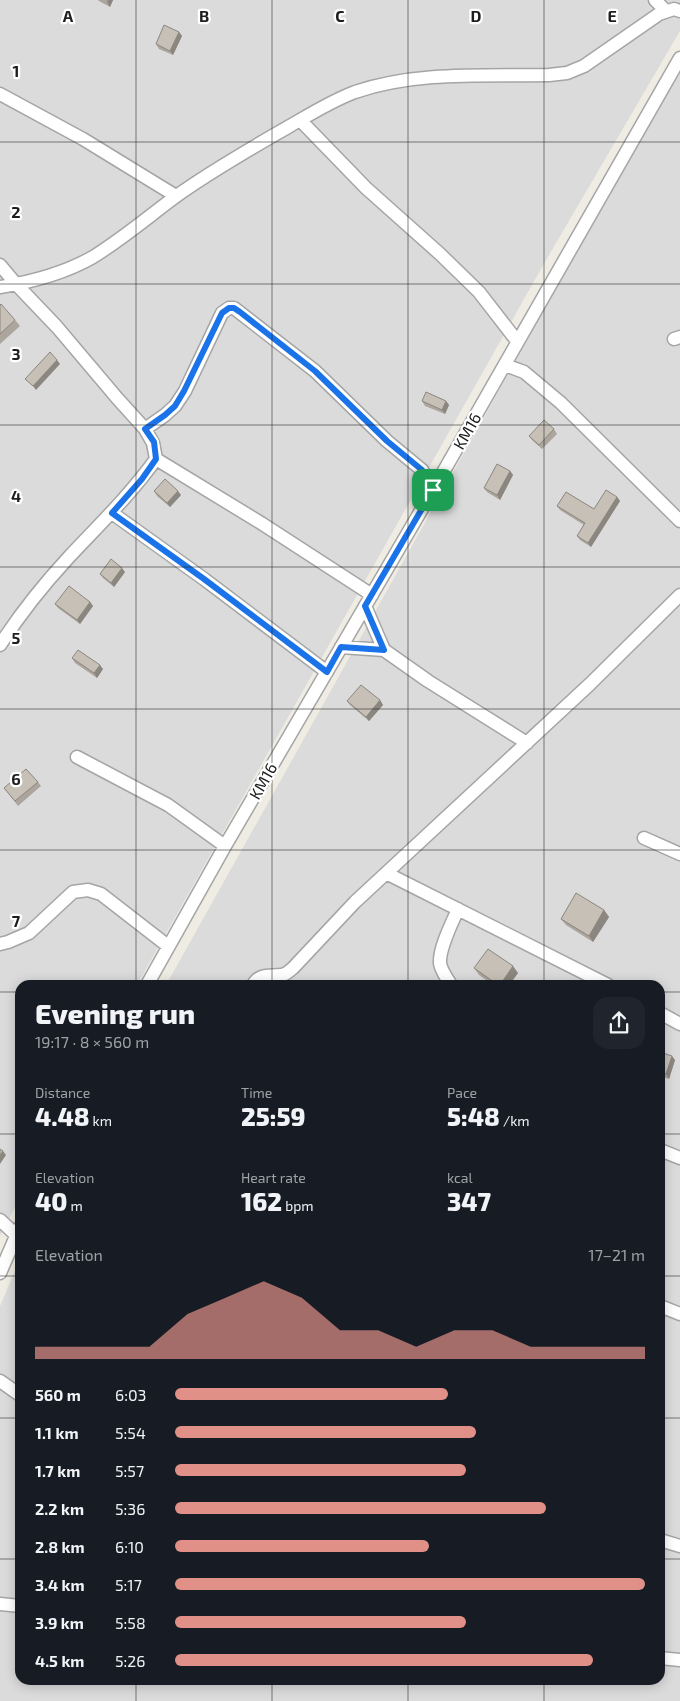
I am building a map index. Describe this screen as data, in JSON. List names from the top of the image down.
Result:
{
  "streets": {
    "street": ["KM16"]
  },
  "page": {
    "heading": ["Evening run", "19:17 · 8 × 560 m"],
    "stats": [
      ["Distance", "4.48 km"],
      ["Time", "25:59"],
      ["Pace", "5:48 /km"],
      ["Elevation", "40 m"],
      ["Heart rate", "162 bpm"],
      ["kcal", "347"]
    ],
    "chart": ["Elevation", "17–21 m"],
    "list": [
      {
        "name": "560 m",
        "note": "6:03"
      },
      {
        "name": "1.1 km",
        "note": "5:54"
      },
      {
        "name": "1.7 km",
        "note": "5:57"
      },
      {
        "name": "2.2 km",
        "note": "5:36"
      },
      {
        "name": "2.8 km",
        "note": "6:10"
      },
      {
        "name": "3.4 km",
        "note": "5:17"
      },
      {
        "name": "3.9 km",
        "note": "5:58"
      },
      {
        "name": "4.5 km",
        "note": "5:26"
      }
    ]
  },
  "grid": {
    "columns": [
      "A",
      "B",
      "C",
      "D",
      "E"
    ],
    "rows": [
      "1",
      "2",
      "3",
      "4",
      "5",
      "6",
      "7"
    ]
  }
}
